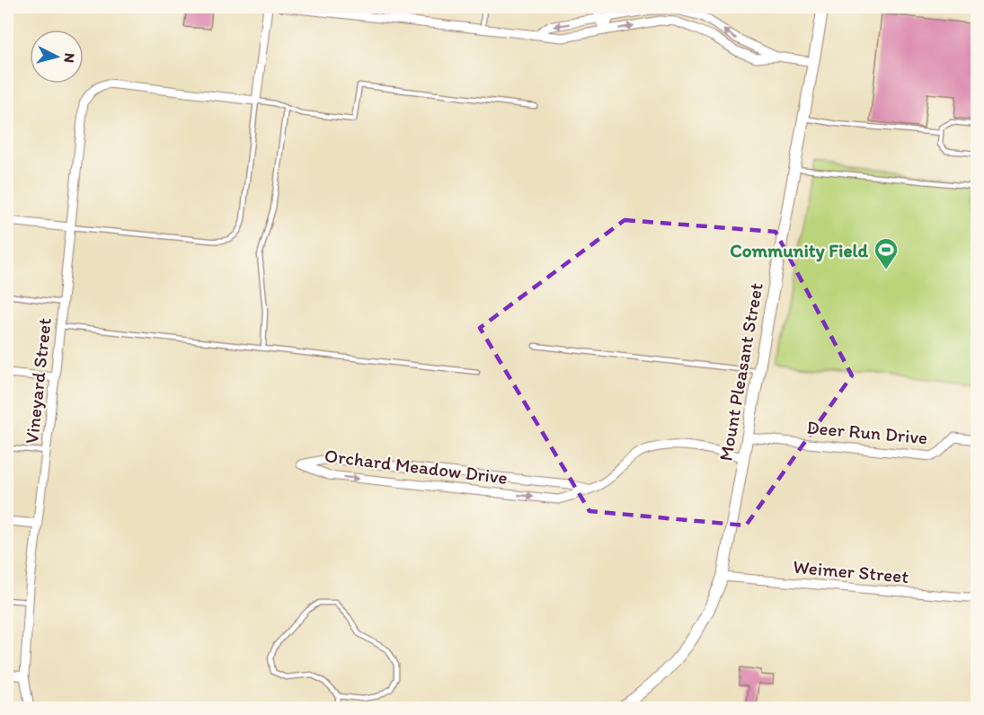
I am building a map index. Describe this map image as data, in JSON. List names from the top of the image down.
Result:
{
  "streets": {
    "main road": ["Mount Pleasant Street"],
    "street": [
      "Vineyard Street",
      "Deer Run Drive",
      "Orchard Meadow Drive",
      "Weimer Street"
    ]
  },
  "crossings": [
    ["Mount Pleasant Street", "Deer Run Drive"],
    ["Mount Pleasant Street", "Orchard Meadow Drive"],
    ["Mount Pleasant Street", "Weimer Street"]
  ],
  "places": {
    "sports": ["Community Field"]
  },
  "north": "right"
}
